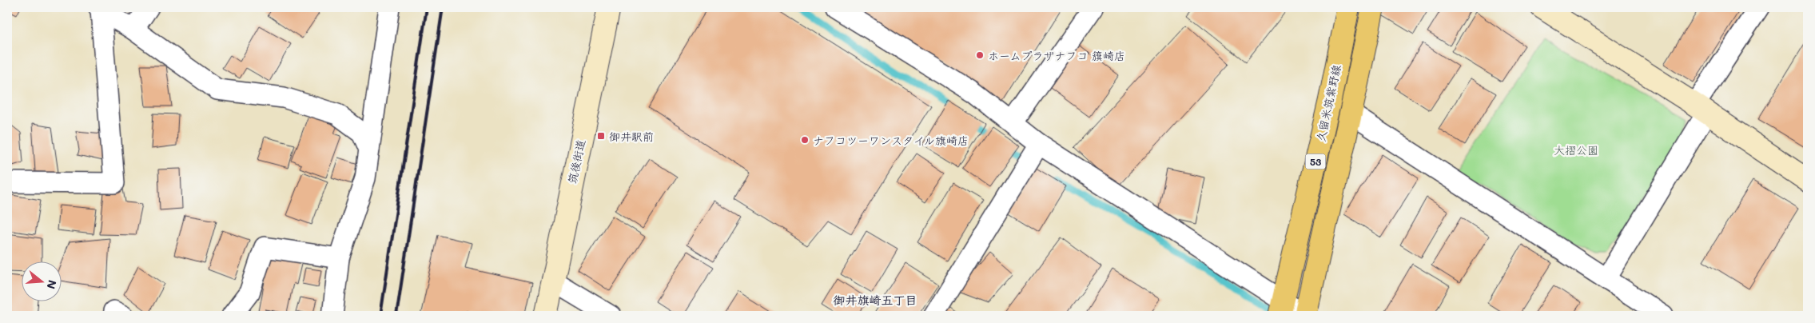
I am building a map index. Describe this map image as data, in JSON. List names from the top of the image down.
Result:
{
  "streets": {
    "main road": ["久留米筑紫野線", "53"],
    "street": ["筑後街道"]
  },
  "districts": ["御井旗崎五丁目"],
  "parks": ["大摺公園"],
  "places": {
    "other": ["ホームプラザナフコ 籏崎店", "ナフコツーワンスタイル旗崎店"],
    "transit": ["御井駅前"]
  },
  "north": "right"
}
